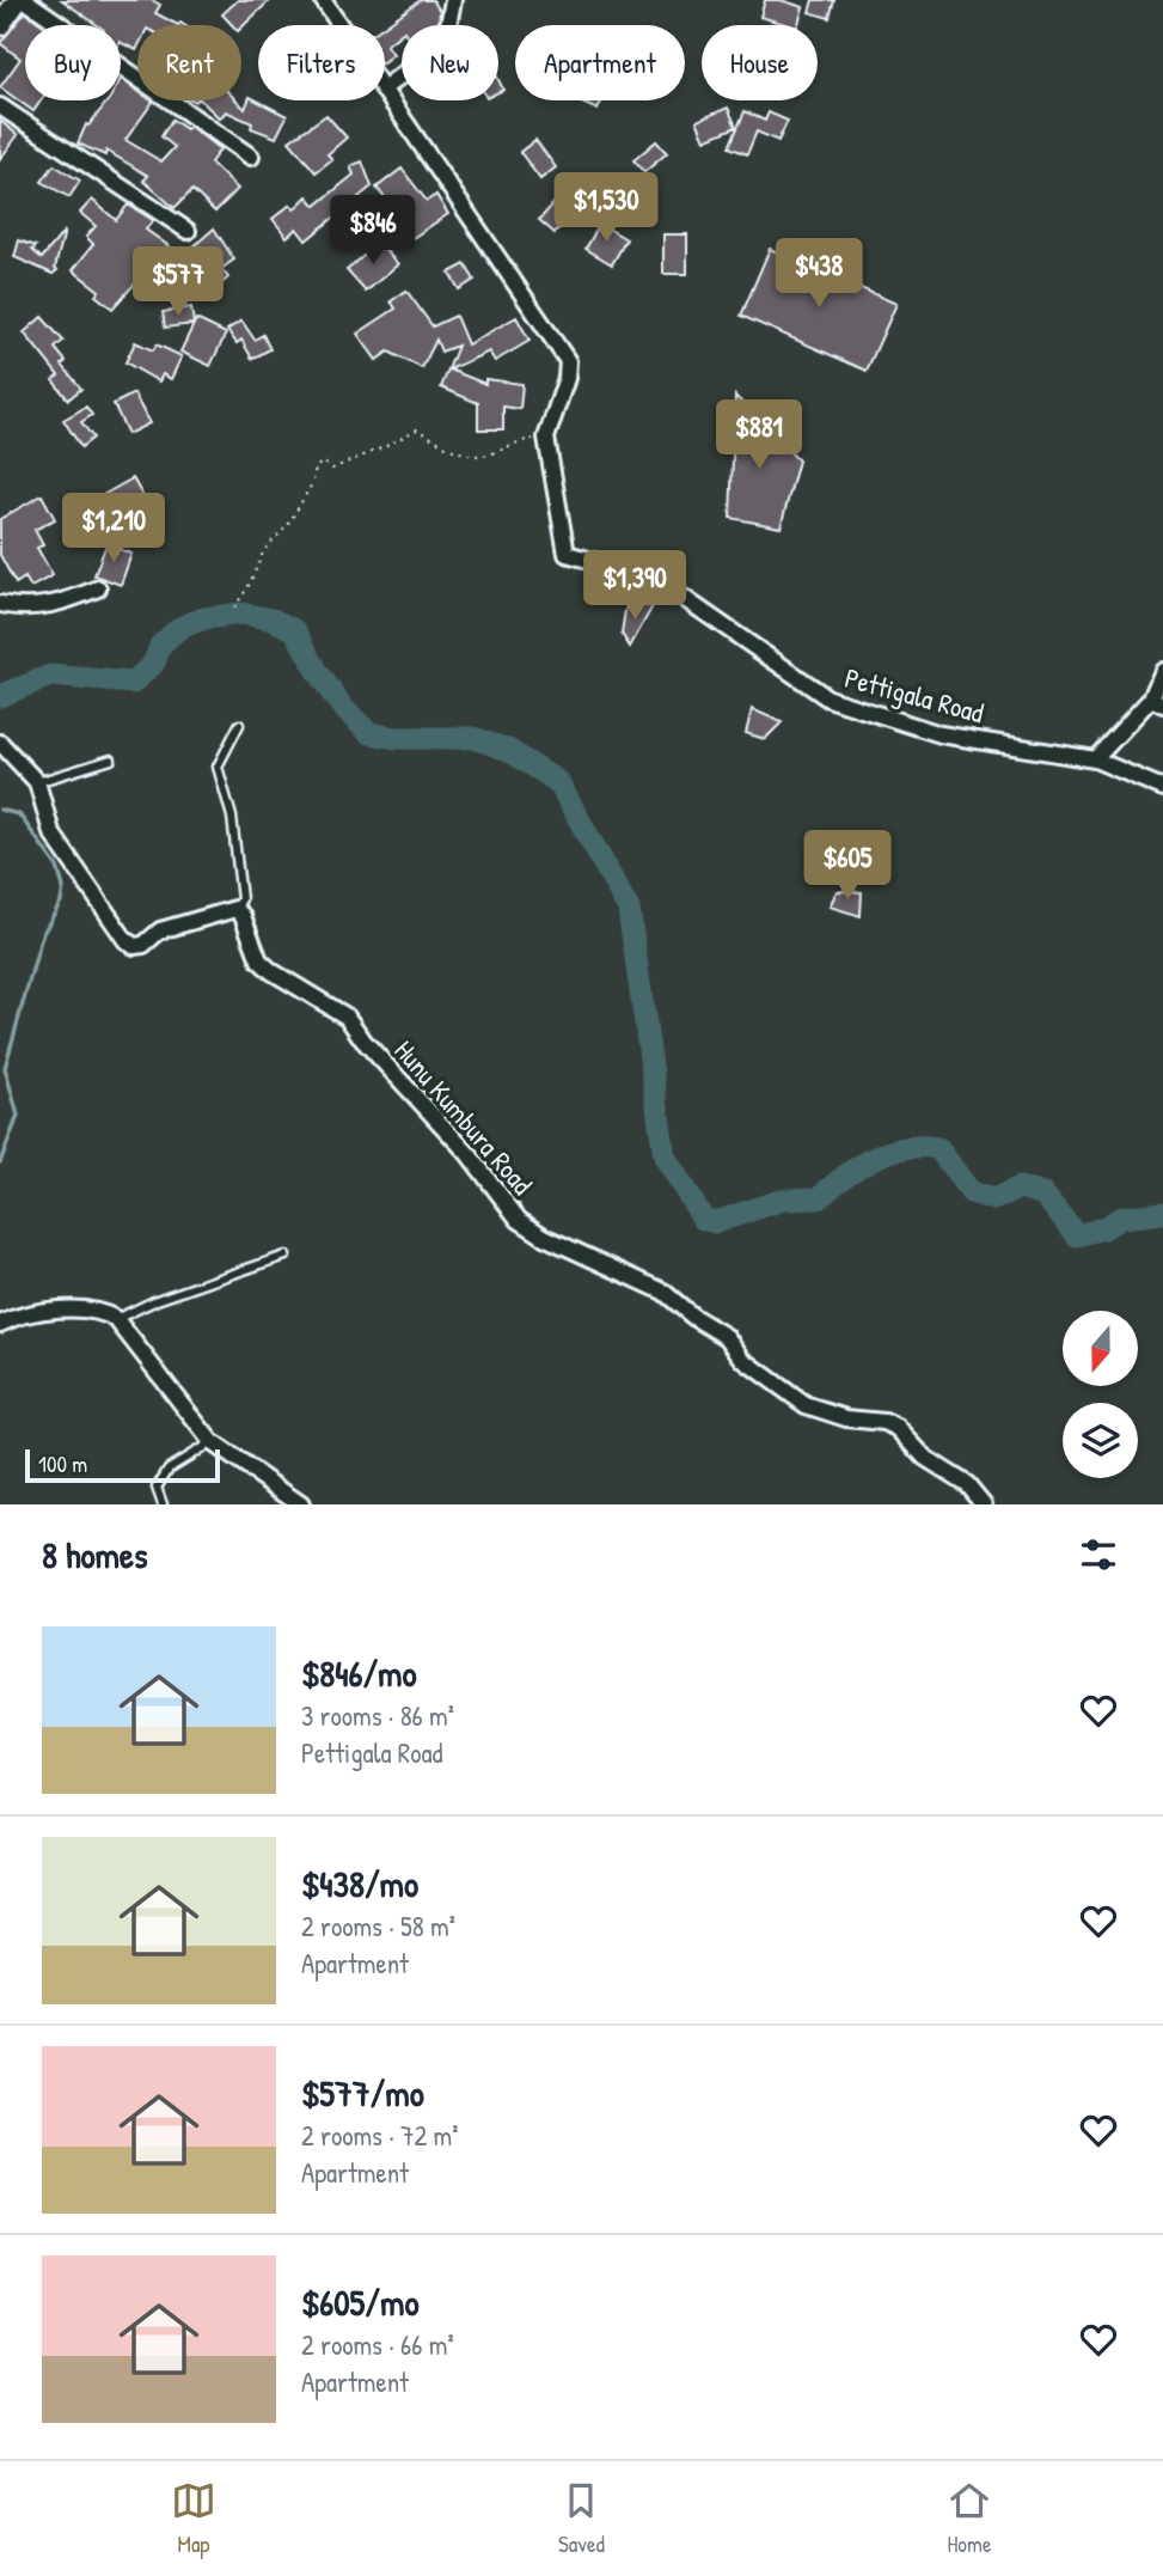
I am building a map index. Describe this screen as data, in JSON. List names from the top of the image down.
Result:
{
  "streets": {
    "street": ["Pettigala Road", "Hunu Kumbura Road"]
  },
  "scale_bar": "100 m",
  "north": "bottom",
  "page": {
    "chip": [
      "Buy",
      "Rent",
      "Filters",
      "New",
      "Apartment",
      "House"
    ],
    "price": [
      "$1,530",
      "$846",
      "$438",
      "$577",
      "$881",
      "$1,210",
      "$1,390",
      "$605"
    ],
    "scale": "100 m",
    "heading": "8 homes",
    "list": [
      {
        "name": "$846/mo",
        "note": "3 rooms · 86 m² · Pettigala Road"
      },
      {
        "name": "$438/mo",
        "note": "2 rooms · 58 m² · Apartment"
      },
      {
        "name": "$577/mo",
        "note": "2 rooms · 72 m² · Apartment"
      },
      {
        "name": "$605/mo",
        "note": "2 rooms · 66 m² · Apartment"
      }
    ],
    "tabs": ["Map", "Saved", "Home"]
  }
}
